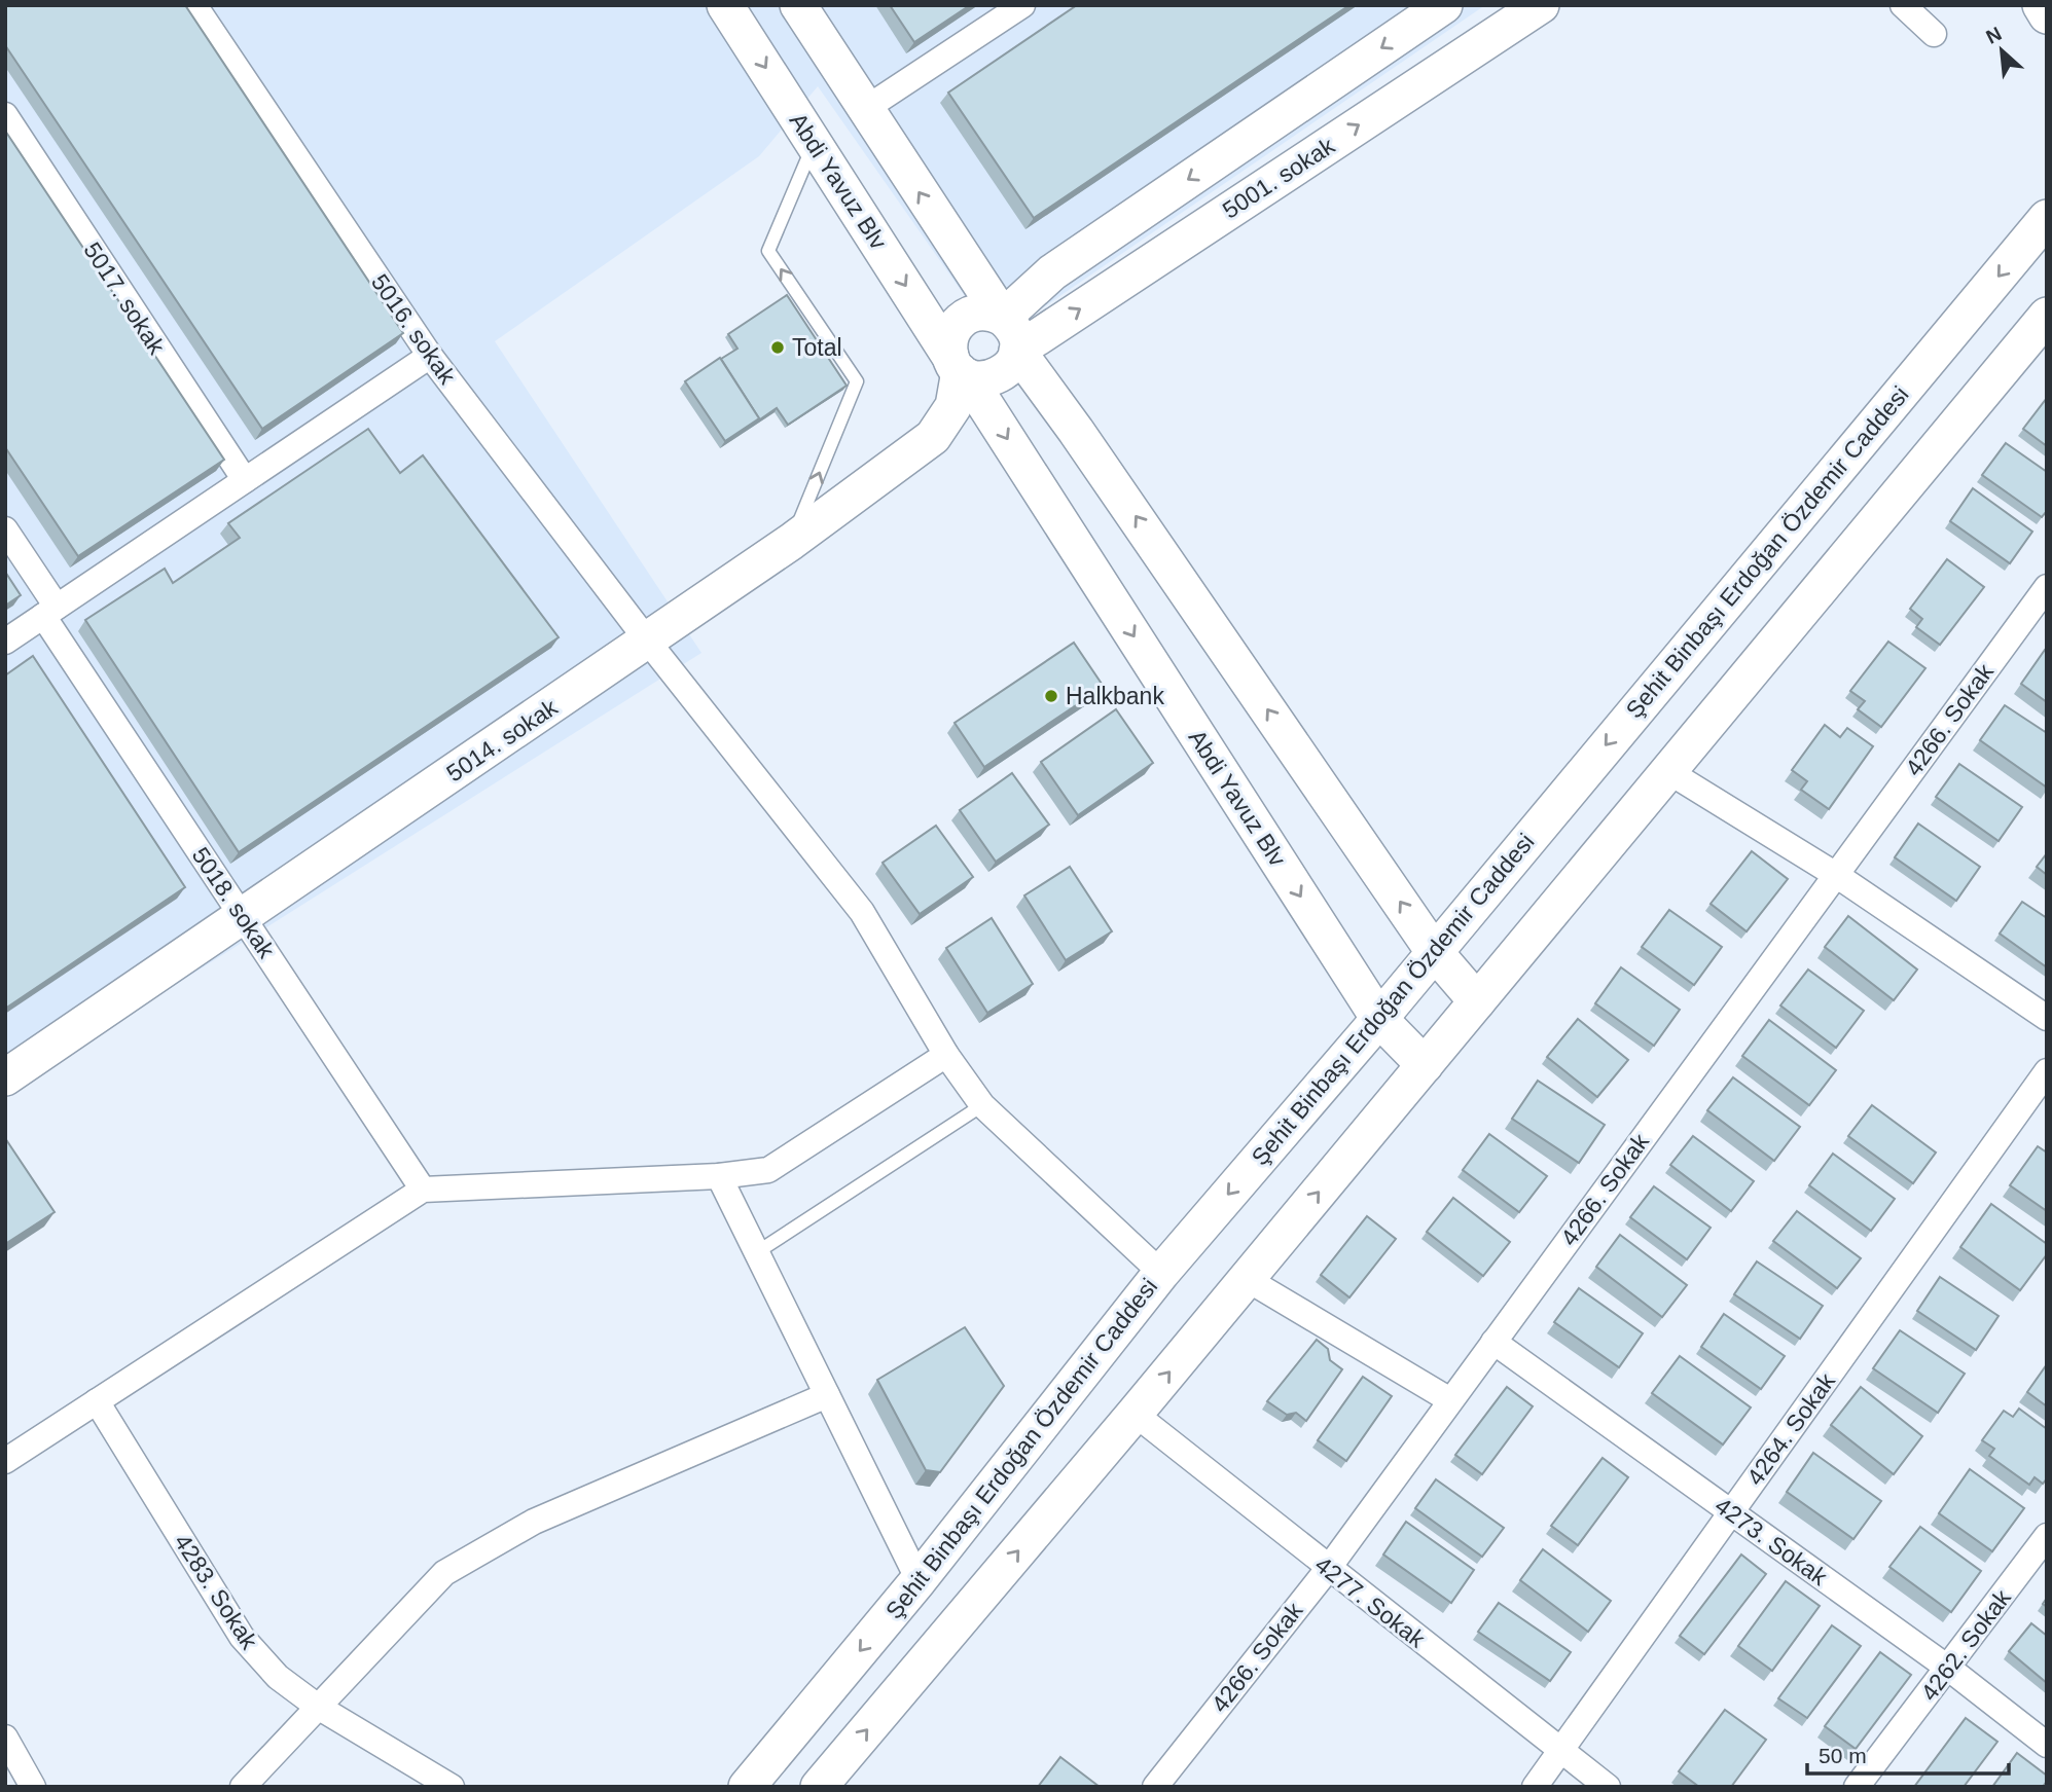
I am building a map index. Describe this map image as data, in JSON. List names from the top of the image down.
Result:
{
  "streets": {
    "main road": [
      "5001. sokak",
      "Abdi Yavuz Blv",
      "Şehit Binbaşı Erdoğan Özdemir Caddesi",
      "5014. sokak"
    ],
    "street": [
      "5017. sokak",
      "5016. sokak",
      "4266. Sokak",
      "5018. sokak",
      "4264. Sokak",
      "4273. Sokak",
      "4283. Sokak",
      "4277. Sokak",
      "4262. Sokak"
    ]
  },
  "crossings": [
    ["5001. sokak", "Abdi Yavuz Blv"],
    ["5001. sokak", "5014. sokak"],
    ["Abdi Yavuz Blv", "Şehit Binbaşı Erdoğan Özdemir Caddesi"],
    ["Abdi Yavuz Blv", "5014. sokak"],
    ["5016. sokak", "Şehit Binbaşı Erdoğan Özdemir Caddesi"],
    ["5016. sokak", "5014. sokak"],
    ["4266. Sokak", "4273. Sokak"],
    ["4266. Sokak", "4277. Sokak"],
    ["5014. sokak", "5018. sokak"],
    ["4264. Sokak", "4273. Sokak"],
    ["4264. Sokak", "4277. Sokak"],
    ["4273. Sokak", "4262. Sokak"]
  ],
  "places": ["Total", "Halkbank"],
  "scale_bar": "50 m",
  "north": "top left"
}
